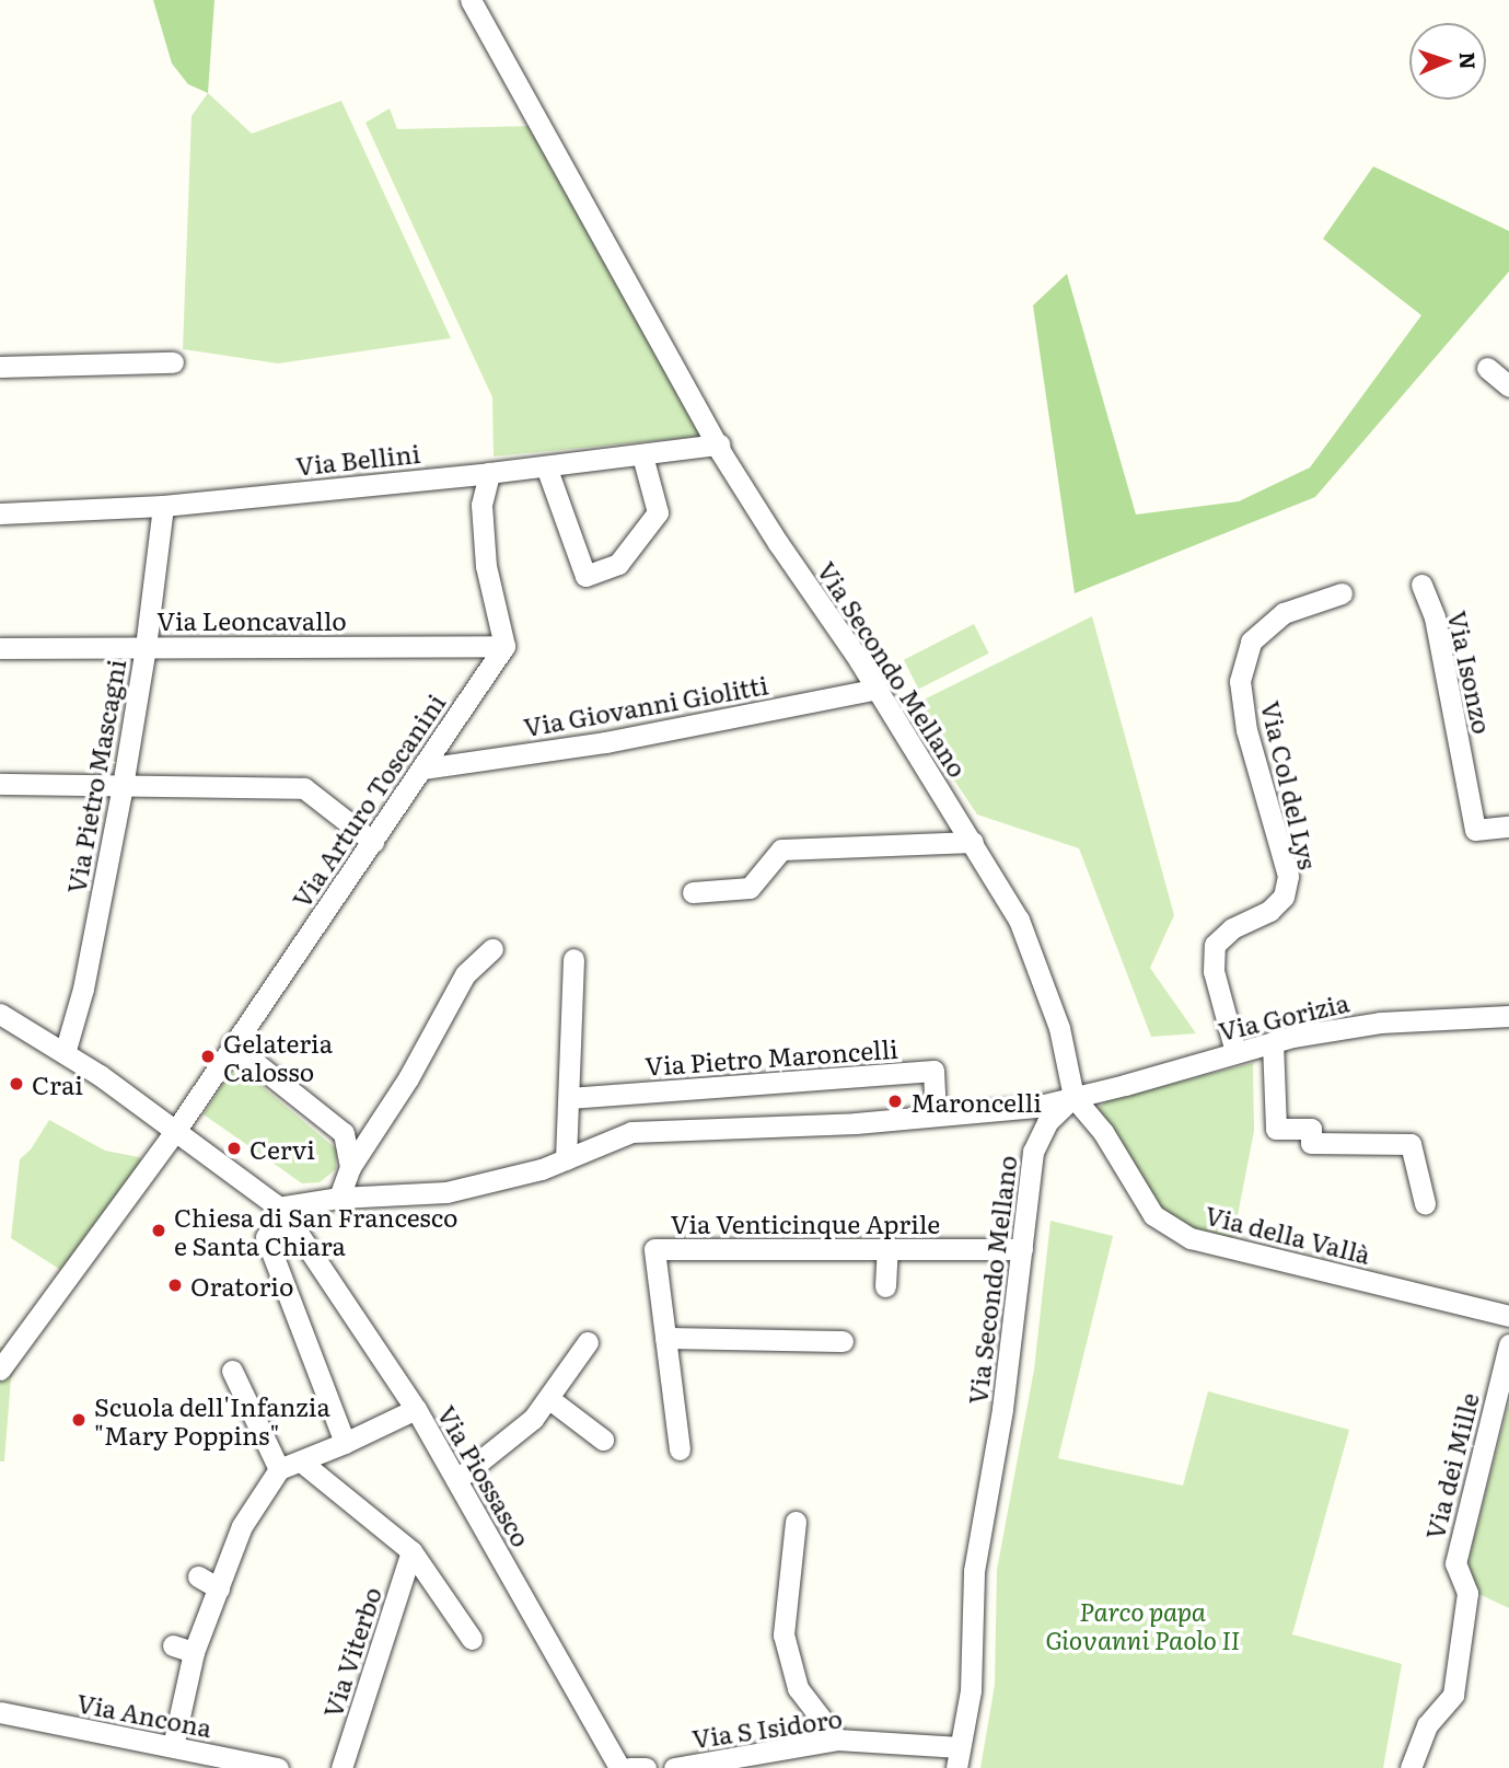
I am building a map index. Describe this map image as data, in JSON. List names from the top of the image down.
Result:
{
  "streets": {
    "street": [
      "Via Bellini",
      "Via Leoncavallo",
      "Via Secondo Mellano",
      "Via Isonzo",
      "Via Giovanni Giolitti",
      "Via Pietro Mascagni",
      "Via Col del Lys",
      "Via Arturo Toscanini",
      "Via Gorizia",
      "Via Pietro Maroncelli",
      "Via Venticinque Aprile",
      "Via della Vallà",
      "Via dei Mille",
      "Via Piossasco",
      "Via Viterbo",
      "Via Ancona",
      "Via S Isidoro"
    ]
  },
  "crossings": [
    ["Via Bellini", "Via Secondo Mellano"],
    ["Via Bellini", "Via Pietro Mascagni"],
    ["Via Leoncavallo", "Via Pietro Mascagni"],
    ["Via Leoncavallo", "Via Arturo Toscanini"],
    ["Via Secondo Mellano", "Via Giovanni Giolitti"],
    ["Via Secondo Mellano", "Via Gorizia"],
    ["Via Secondo Mellano", "Via Venticinque Aprile"],
    ["Via Secondo Mellano", "Via della Vallà"],
    ["Via Secondo Mellano", "Via S Isidoro"],
    ["Via Giovanni Giolitti", "Via Arturo Toscanini"],
    ["Via Pietro Mascagni", "Via Piossasco"],
    ["Via Col del Lys", "Via Gorizia"],
    ["Via Arturo Toscanini", "Via Piossasco"],
    ["Via Gorizia", "Via della Vallà"]
  ],
  "parks": ["Parco papa Giovanni Paolo II"],
  "places": [
    "Gelateria Calosso",
    "Crai",
    "Maroncelli",
    "Cervi",
    "Chiesa di San Francesco e Santa Chiara",
    "Oratorio",
    "Scuola dell'Infanzia \"Mary Poppins\""
  ],
  "north": "right"
}
